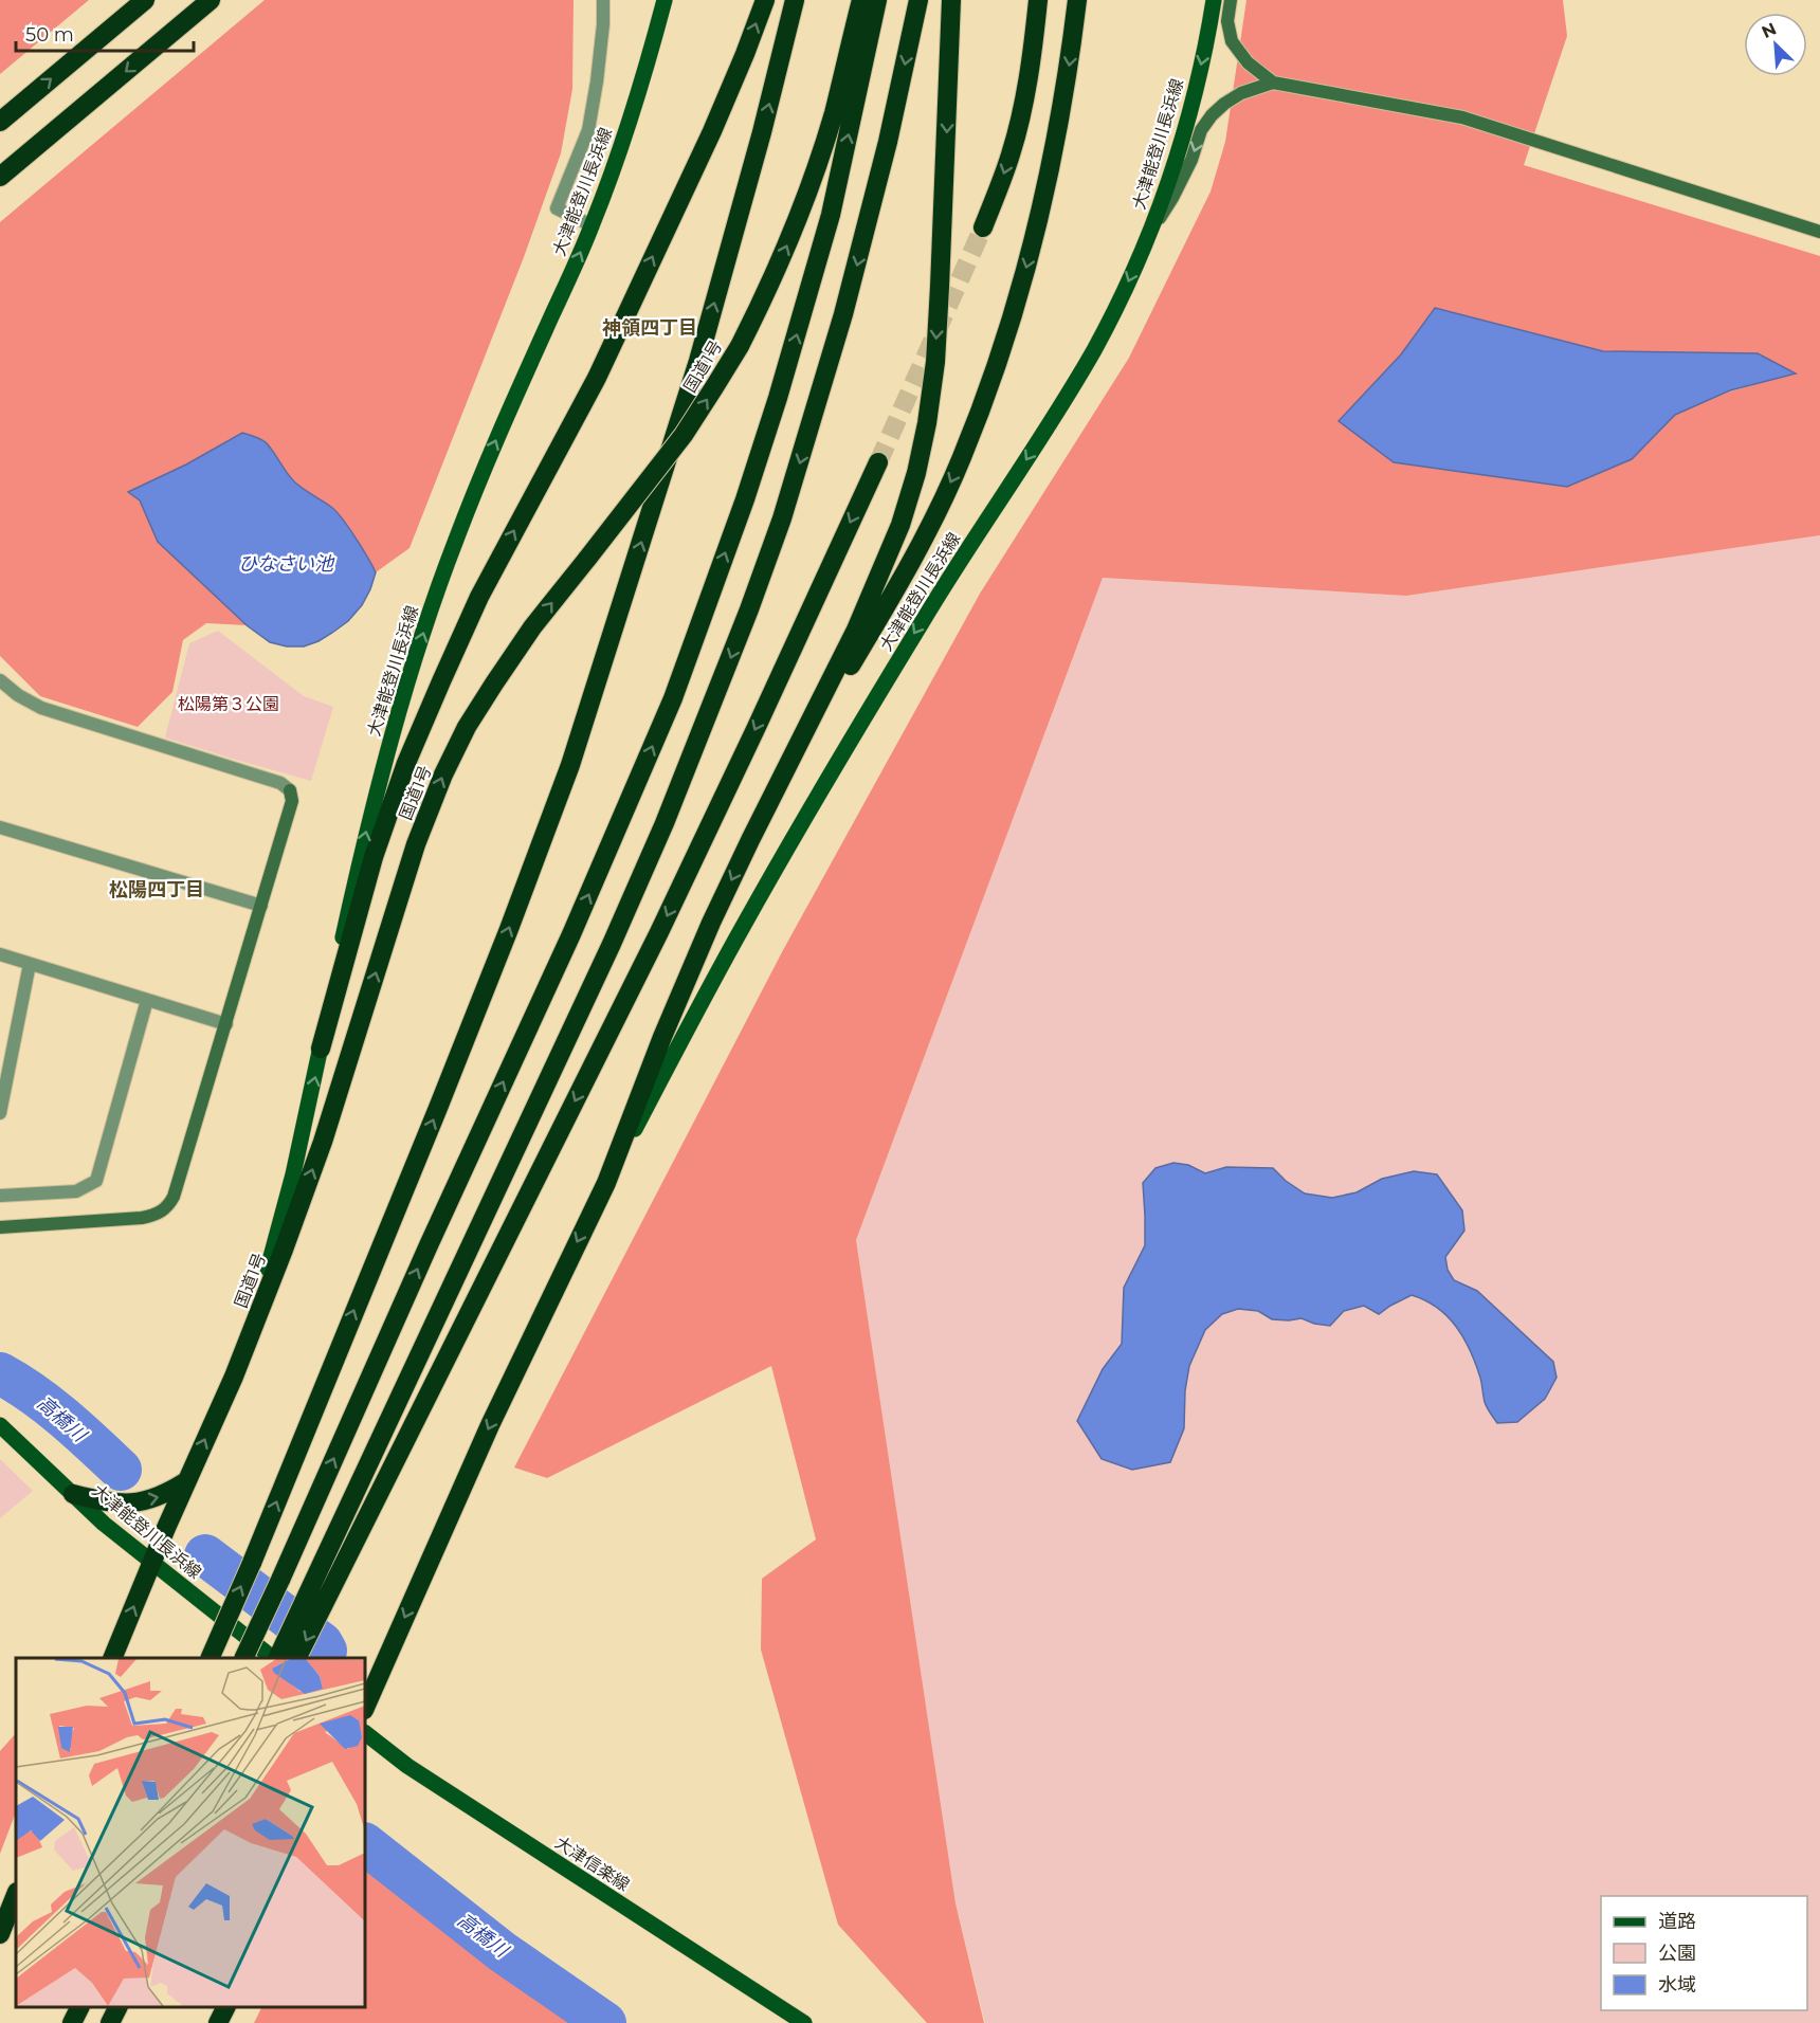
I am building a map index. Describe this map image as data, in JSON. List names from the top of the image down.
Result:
{
  "streets": {
    "highway": ["国道1号"],
    "main road": ["大津能登川長浜線", "大津信楽線"]
  },
  "crossings": [
    ["大津能登川長浜線", "国道1号"]
  ],
  "districts": ["神領四丁目", "松陽四丁目"],
  "water": ["ひなさい池", "高橋川"],
  "parks": ["松陽第３公園"],
  "legend": ["道路", "公園", "水域"],
  "scale_bar": "50 m",
  "north": "top left"
}
